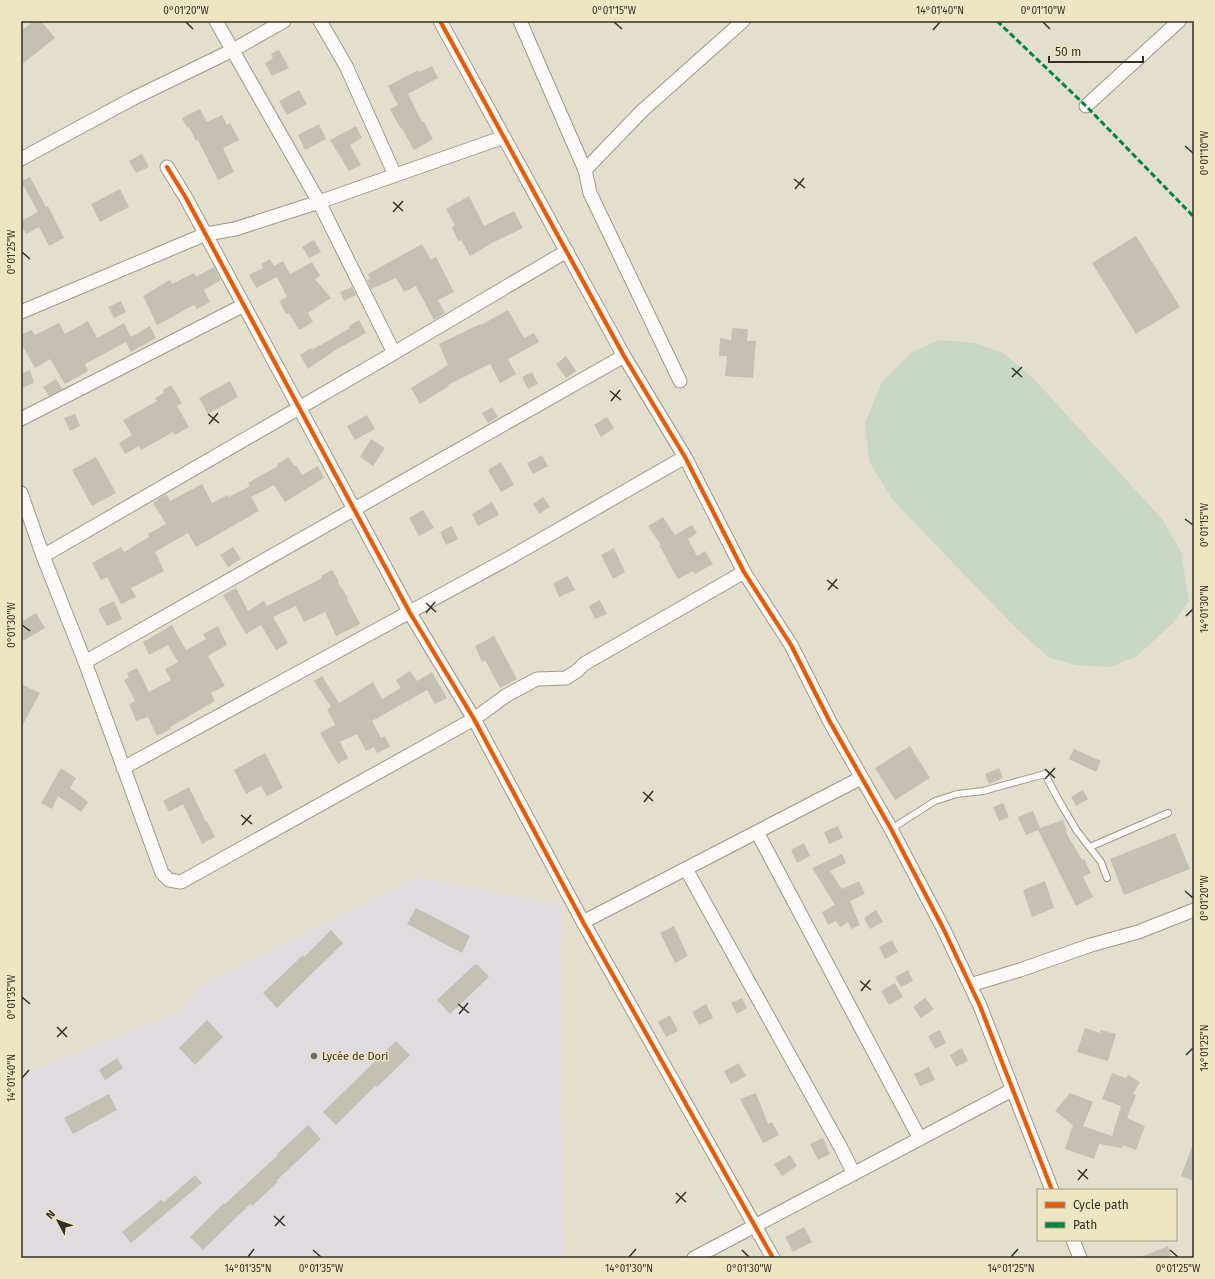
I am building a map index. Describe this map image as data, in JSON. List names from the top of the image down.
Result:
{
  "places": ["Lycée de Dori"],
  "legend": ["Cycle path", "Path"],
  "scale_bar": "50 m",
  "north": "top left",
  "coordinates": [
    "0°01'20\"W",
    "0°01'15\"W",
    "14°01'40\"N",
    "0°01'10\"W",
    "0°01'25\"W",
    "14°01'30\"N",
    "0°01'30\"W",
    "0°01'35\"W",
    "14°01'25\"N",
    "14°01'35\"N"
  ]
}
